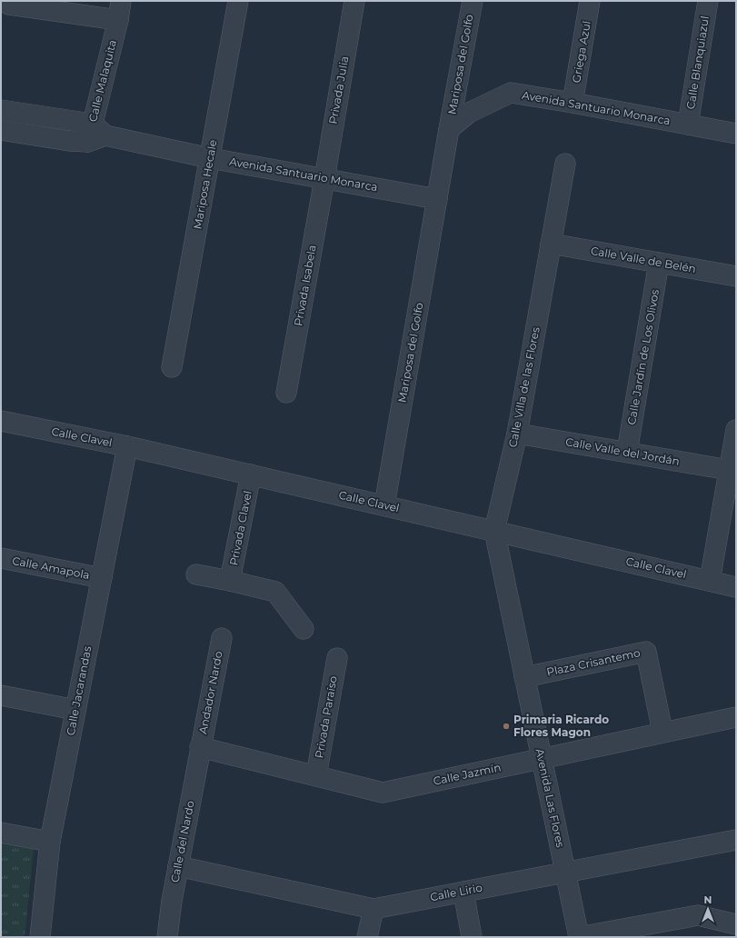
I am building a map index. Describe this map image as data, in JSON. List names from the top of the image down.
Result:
{
  "streets": {
    "street": [
      "Griega Azul",
      "Calle Blanquiazul",
      "Mariposa del Golfo",
      "Calle Malaquita",
      "Privada Julia",
      "Avenida Santuario Monarca",
      "Mariposa Hecale",
      "Calle Valle de Belén",
      "Privada Isabela",
      "Calle Jardín de Los Olivos",
      "Calle Villa de las Flores",
      "Calle Clavel",
      "Calle Valle del Jordán",
      "Privada Clavel",
      "Calle Amapola",
      "Plaza Crisantemo",
      "Calle Jacarandas",
      "Andador Nardo",
      "Privada Paraíso",
      "Calle Jazmín",
      "Avenida Las Flores",
      "Calle del Nardo",
      "Calle Lirio"
    ]
  },
  "crossings": [
    ["Griega Azul", "Avenida Santuario Monarca"],
    ["Calle Blanquiazul", "Avenida Santuario Monarca"],
    ["Mariposa del Golfo", "Avenida Santuario Monarca"],
    ["Mariposa del Golfo", "Calle Clavel"],
    ["Calle Malaquita", "Avenida Santuario Monarca"],
    ["Privada Julia", "Avenida Santuario Monarca"],
    ["Privada Julia", "Privada Isabela"],
    ["Avenida Santuario Monarca", "Mariposa Hecale"],
    ["Avenida Santuario Monarca", "Privada Isabela"],
    ["Calle Valle de Belén", "Calle Jardín de Los Olivos"],
    ["Calle Valle de Belén", "Calle Villa de las Flores"],
    ["Calle Jardín de Los Olivos", "Calle Valle del Jordán"],
    ["Calle Villa de las Flores", "Calle Clavel"],
    ["Calle Villa de las Flores", "Calle Valle del Jordán"],
    ["Calle Villa de las Flores", "Avenida Las Flores"],
    ["Calle Clavel", "Privada Clavel"],
    ["Calle Clavel", "Calle Jacarandas"],
    ["Calle Clavel", "Avenida Las Flores"],
    ["Calle Amapola", "Calle Jacarandas"],
    ["Plaza Crisantemo", "Calle Jazmín"],
    ["Plaza Crisantemo", "Avenida Las Flores"],
    ["Andador Nardo", "Calle Jazmín"],
    ["Andador Nardo", "Calle del Nardo"],
    ["Privada Paraíso", "Calle Jazmín"],
    ["Calle Jazmín", "Avenida Las Flores"],
    ["Calle Jazmín", "Calle del Nardo"],
    ["Avenida Las Flores", "Calle Lirio"],
    ["Calle del Nardo", "Calle Lirio"]
  ],
  "places": ["Primaria Ricardo Flores Magon"],
  "north": "top"
}
